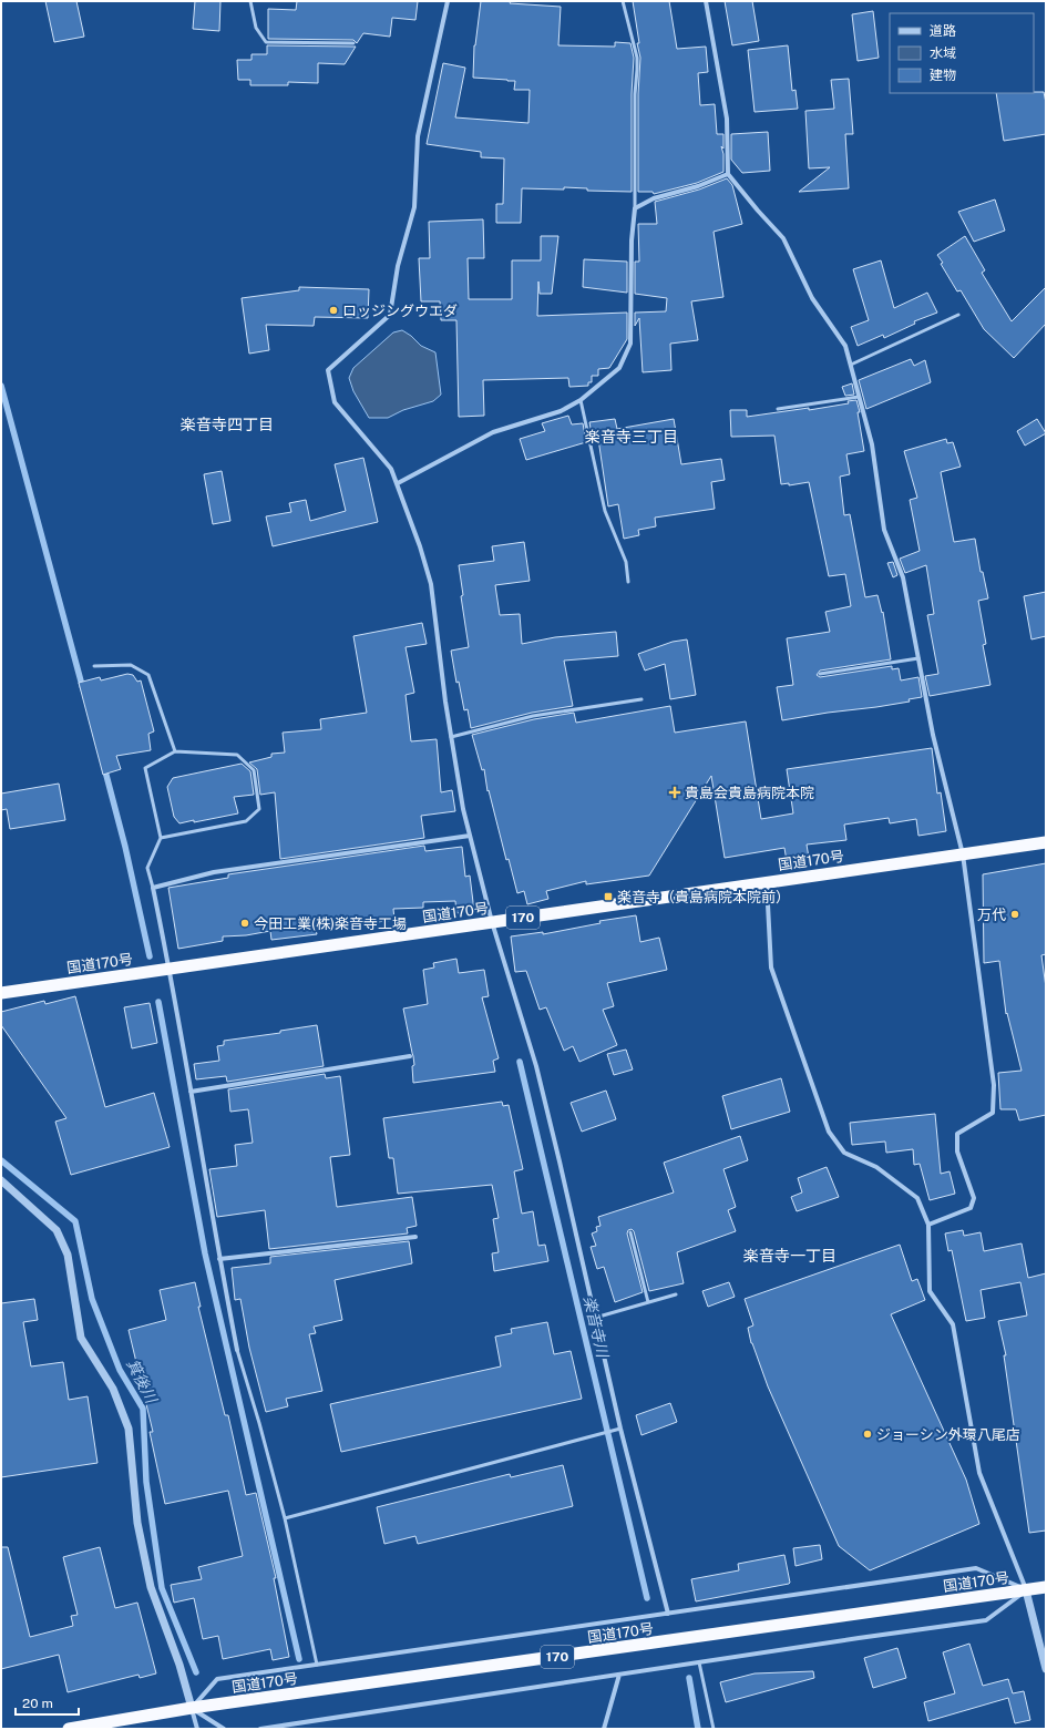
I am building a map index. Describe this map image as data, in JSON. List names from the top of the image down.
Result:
{
  "streets": {
    "highway": ["国道170号", "170"]
  },
  "districts": ["楽音寺四丁目", "楽音寺三丁目", "楽音寺一丁目"],
  "water": ["楽音寺川", "箕後川"],
  "places": {
    "other": [
      "ロッジングウエダ",
      "万代",
      "今田工業(株)楽音寺工場",
      "ジョーシン外環八尾店"
    ],
    "health": ["貴島会貴島病院本院"],
    "transit": ["楽音寺（貴島病院本院前）"]
  },
  "legend": ["道路", "水域", "建物"],
  "scale_bar": "20 m"
}
